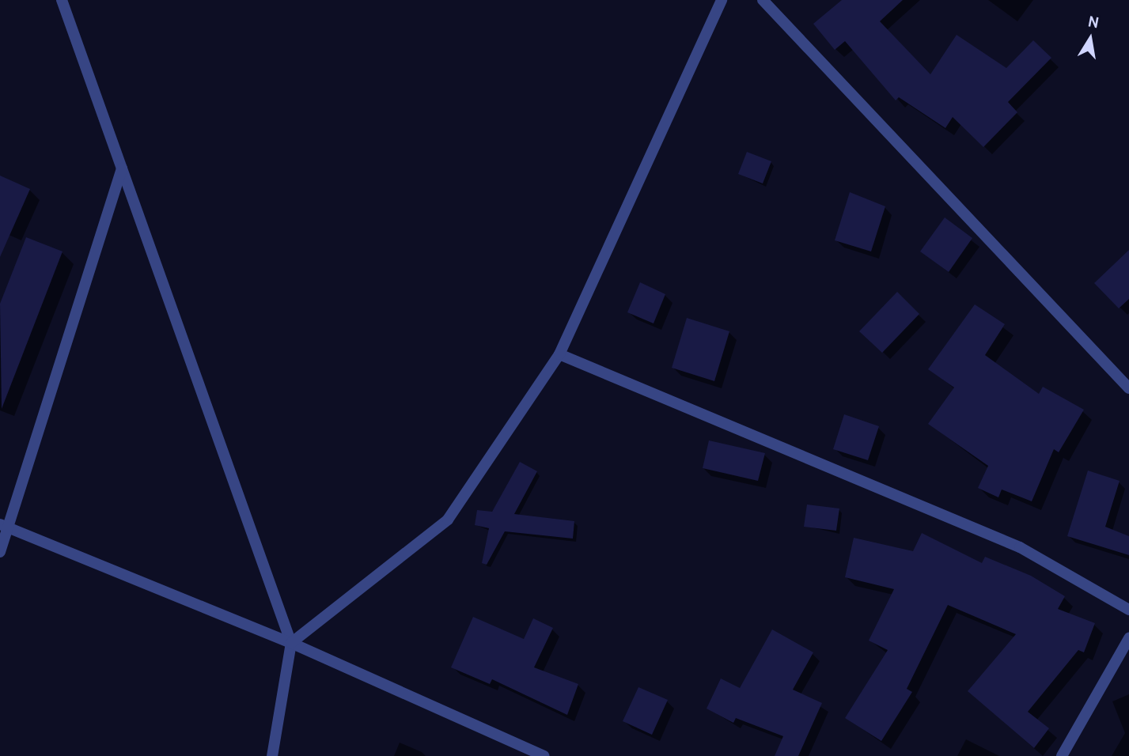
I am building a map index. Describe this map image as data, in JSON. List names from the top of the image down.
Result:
{
  "north": "top"
}
